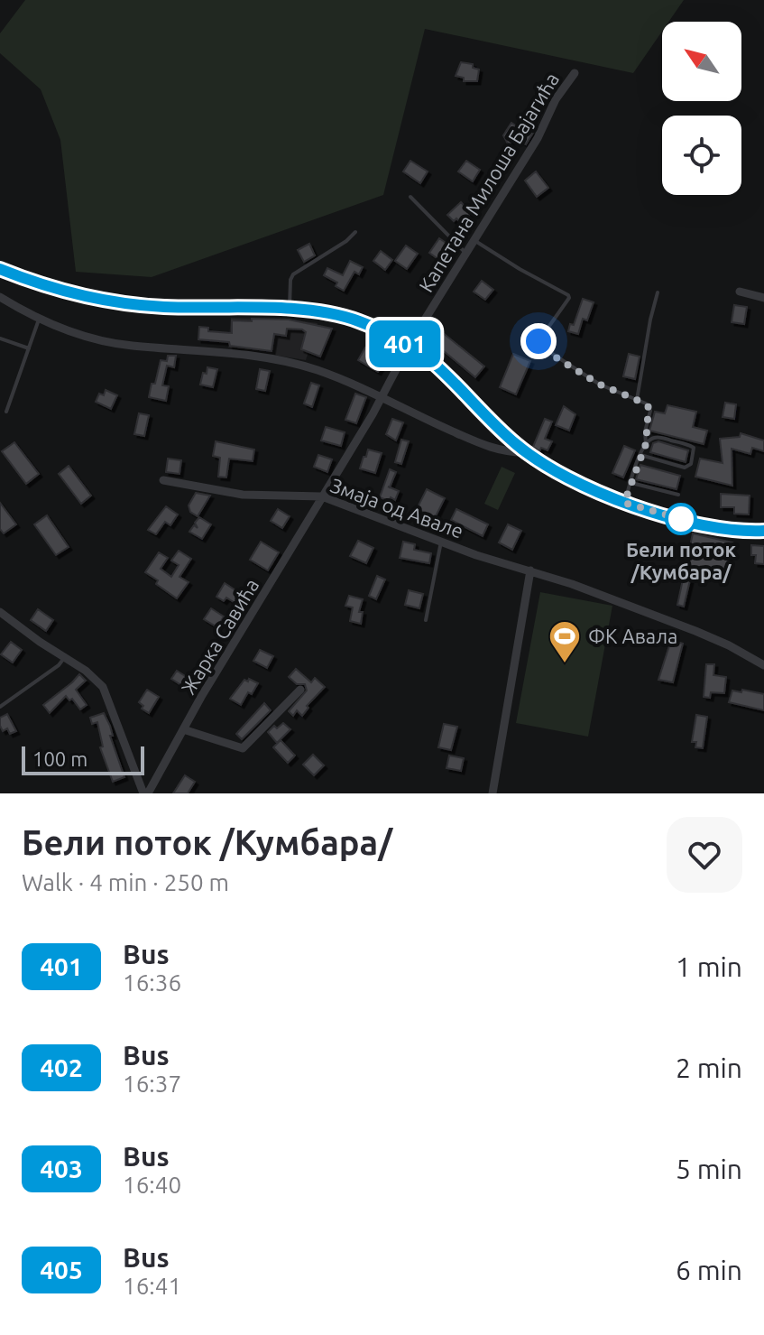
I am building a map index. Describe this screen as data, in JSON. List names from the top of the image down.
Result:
{
  "streets": {
    "street": ["Капетана Милоша Бајагића", "Змаја од Авале", "Жарка Савића"]
  },
  "crossings": [
    ["Капетана Милоша Бајагића", "Жарка Савића"],
    ["Змаја од Авале", "Жарка Савића"]
  ],
  "places": {
    "other": ["Бели поток /Кумбара/"],
    "sports": ["ФК Авала"]
  },
  "lines": ["bus line 401"],
  "scale_bar": "100 m",
  "north": "top left",
  "page": {
    "on_map": "401",
    "scale": "100 m",
    "heading": ["Бели поток /Кумбара/", "Walk · 4 min · 250 m"],
    "list": [
      {
        "mark": "401",
        "name": "Bus",
        "note": "16:36",
        "value": "1 min"
      },
      {
        "mark": "402",
        "name": "Bus",
        "note": "16:37",
        "value": "2 min"
      },
      {
        "mark": "403",
        "name": "Bus",
        "note": "16:40",
        "value": "5 min"
      },
      {
        "mark": "405",
        "name": "Bus",
        "note": "16:41",
        "value": "6 min"
      }
    ]
  }
}
